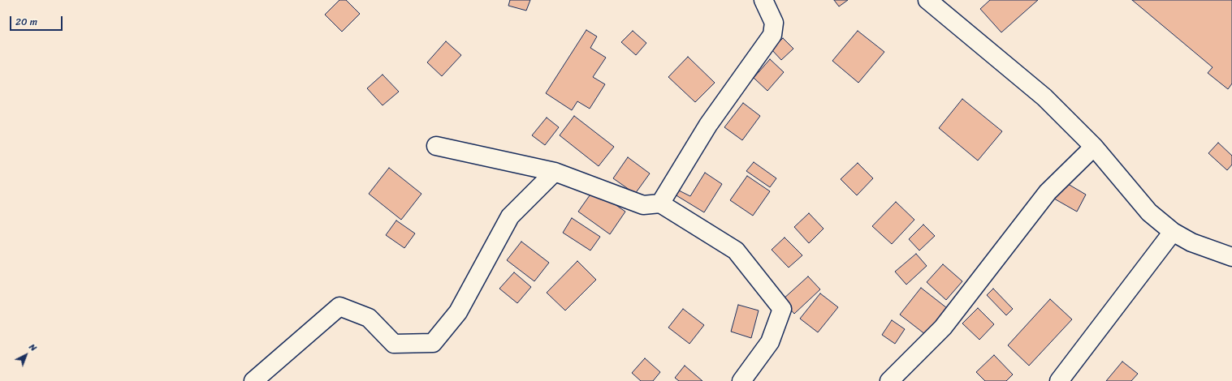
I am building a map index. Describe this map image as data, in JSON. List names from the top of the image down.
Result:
{
  "scale_bar": "20 m",
  "north": "top right"
}
